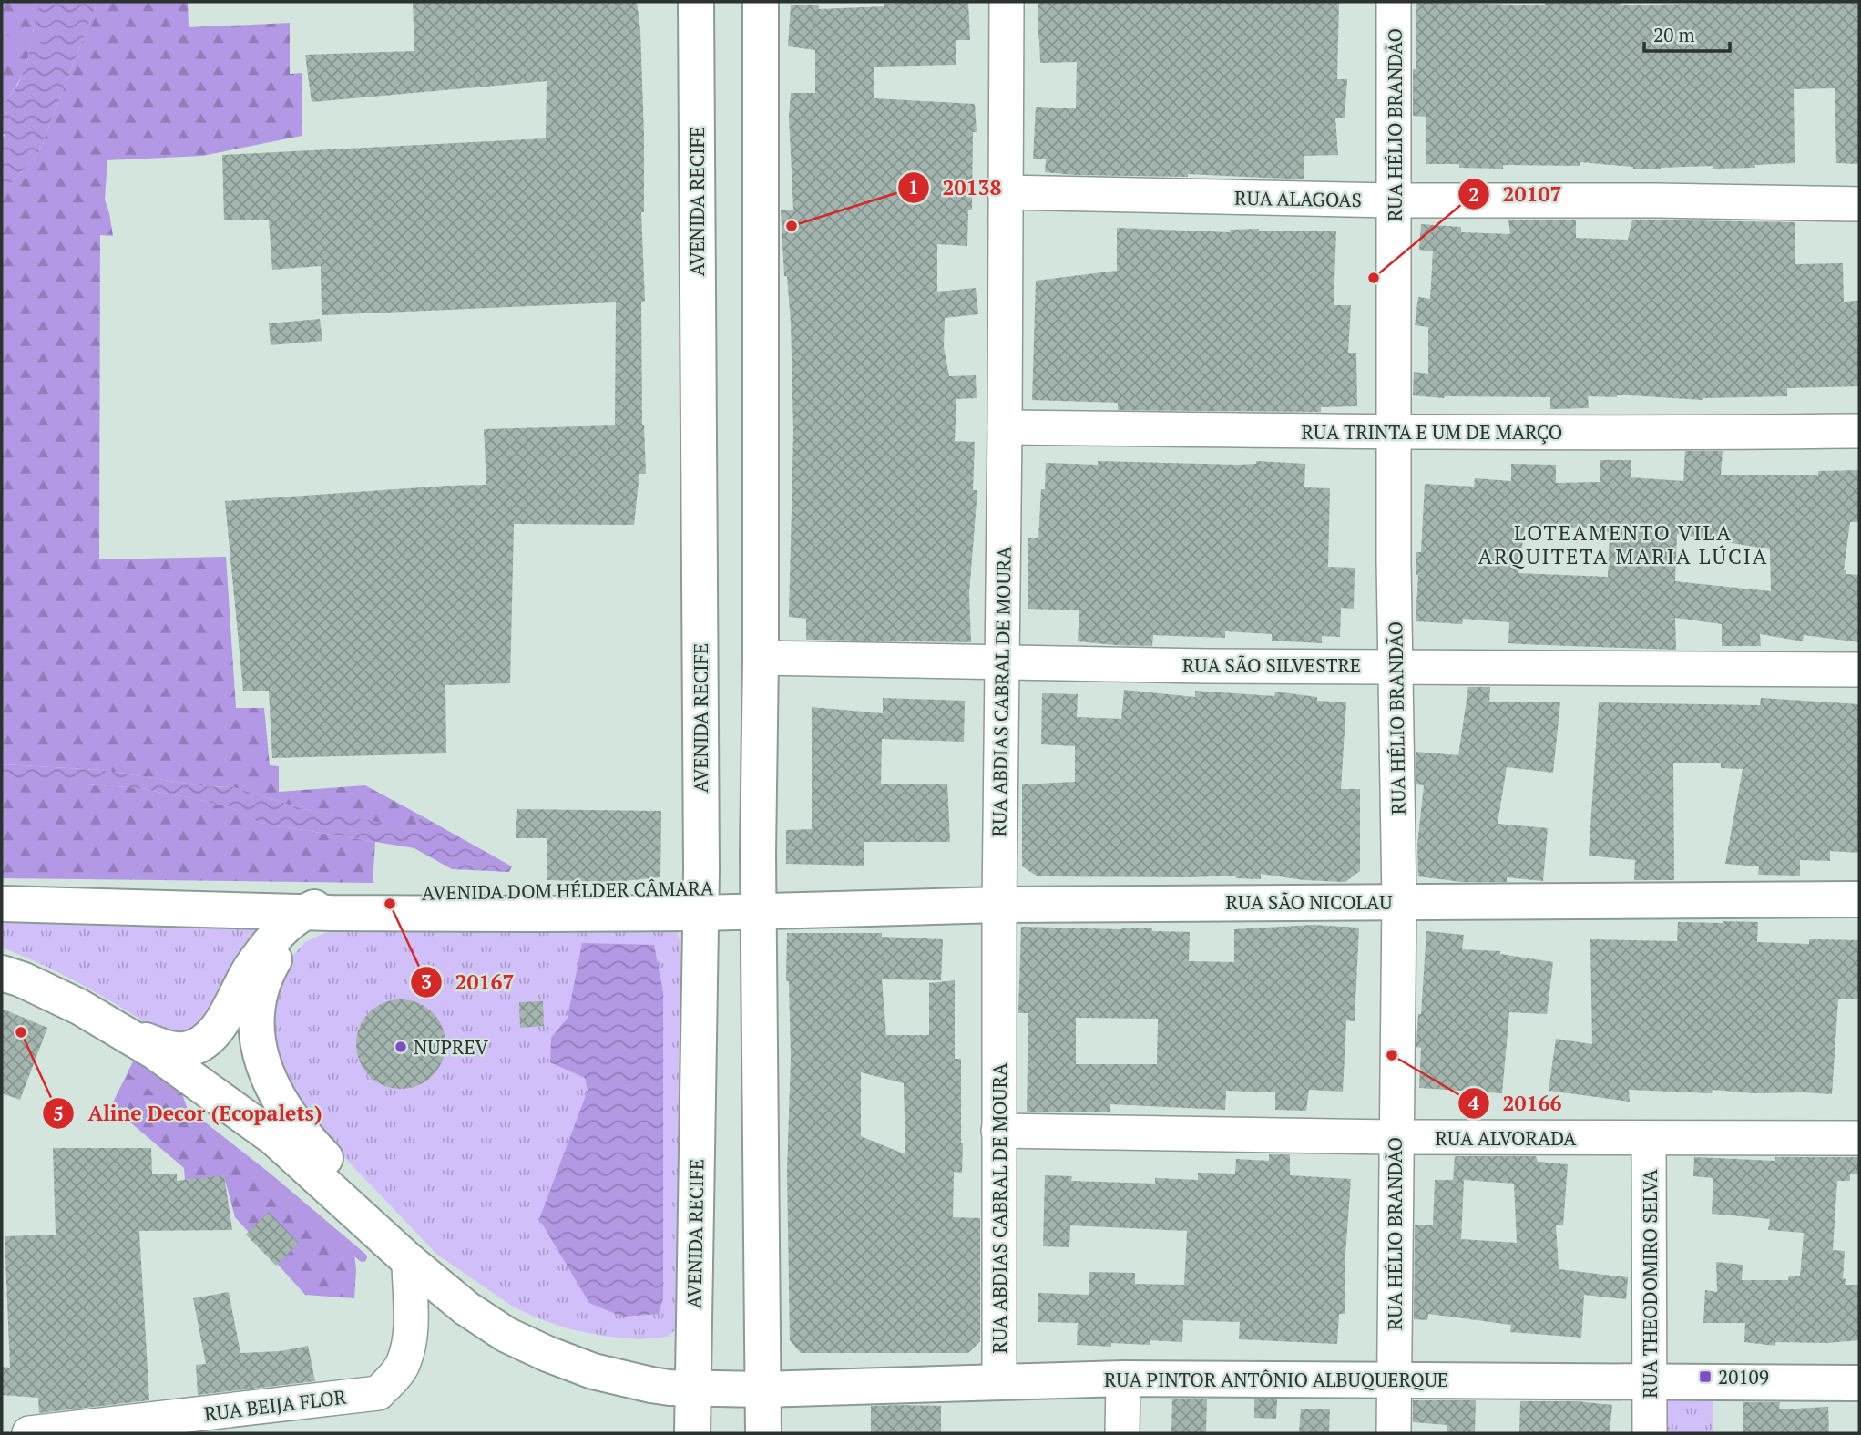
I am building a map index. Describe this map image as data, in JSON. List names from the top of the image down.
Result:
{
  "streets": {
    "main road": [
      "AVENIDA RECIFE",
      "AVENIDA DOM HÉLDER CÂMARA",
      "RUA SÃO NICOLAU",
      "RUA PINTOR ANTÔNIO ALBUQUERQUE"
    ],
    "street": [
      "RUA HÉLIO BRANDÃO",
      "RUA ALAGOAS",
      "RUA TRINTA E UM DE MARÇO",
      "RUA SÃO SILVESTRE",
      "RUA ABDIAS CABRAL DE MOURA",
      "RUA ALVORADA",
      "RUA THEODOMIRO SELVA",
      "RUA BEIJA FLOR"
    ]
  },
  "crossings": [
    ["RUA HÉLIO BRANDÃO", "RUA ALAGOAS"],
    ["RUA HÉLIO BRANDÃO", "RUA TRINTA E UM DE MARÇO"],
    ["RUA HÉLIO BRANDÃO", "RUA SÃO SILVESTRE"],
    ["RUA HÉLIO BRANDÃO", "RUA SÃO NICOLAU"],
    ["RUA HÉLIO BRANDÃO", "RUA ALVORADA"],
    ["RUA HÉLIO BRANDÃO", "RUA PINTOR ANTÔNIO ALBUQUERQUE"],
    ["RUA ALAGOAS", "RUA ABDIAS CABRAL DE MOURA"],
    ["AVENIDA RECIFE", "AVENIDA DOM HÉLDER CÂMARA"],
    ["AVENIDA RECIFE", "RUA PINTOR ANTÔNIO ALBUQUERQUE"],
    ["RUA TRINTA E UM DE MARÇO", "RUA ABDIAS CABRAL DE MOURA"],
    ["RUA SÃO SILVESTRE", "RUA ABDIAS CABRAL DE MOURA"],
    ["RUA ABDIAS CABRAL DE MOURA", "RUA SÃO NICOLAU"],
    ["RUA ABDIAS CABRAL DE MOURA", "RUA ALVORADA"],
    ["RUA ABDIAS CABRAL DE MOURA", "RUA PINTOR ANTÔNIO ALBUQUERQUE"],
    ["AVENIDA DOM HÉLDER CÂMARA", "RUA SÃO NICOLAU"],
    ["AVENIDA DOM HÉLDER CÂMARA", "RUA PINTOR ANTÔNIO ALBUQUERQUE"],
    ["AVENIDA DOM HÉLDER CÂMARA", "RUA BEIJA FLOR"],
    ["RUA ALVORADA", "RUA THEODOMIRO SELVA"],
    ["RUA THEODOMIRO SELVA", "RUA PINTOR ANTÔNIO ALBUQUERQUE"]
  ],
  "districts": ["LOTEAMENTO VILA ARQUITETA MARIA LÚCIA"],
  "places": {
    "other": [
      "20138",
      "20107",
      "20167",
      "Aline Decor (Ecopalets)",
      "NUPREV",
      "20166"
    ],
    "transit": ["20109"]
  },
  "scale_bar": "20 m"
}
